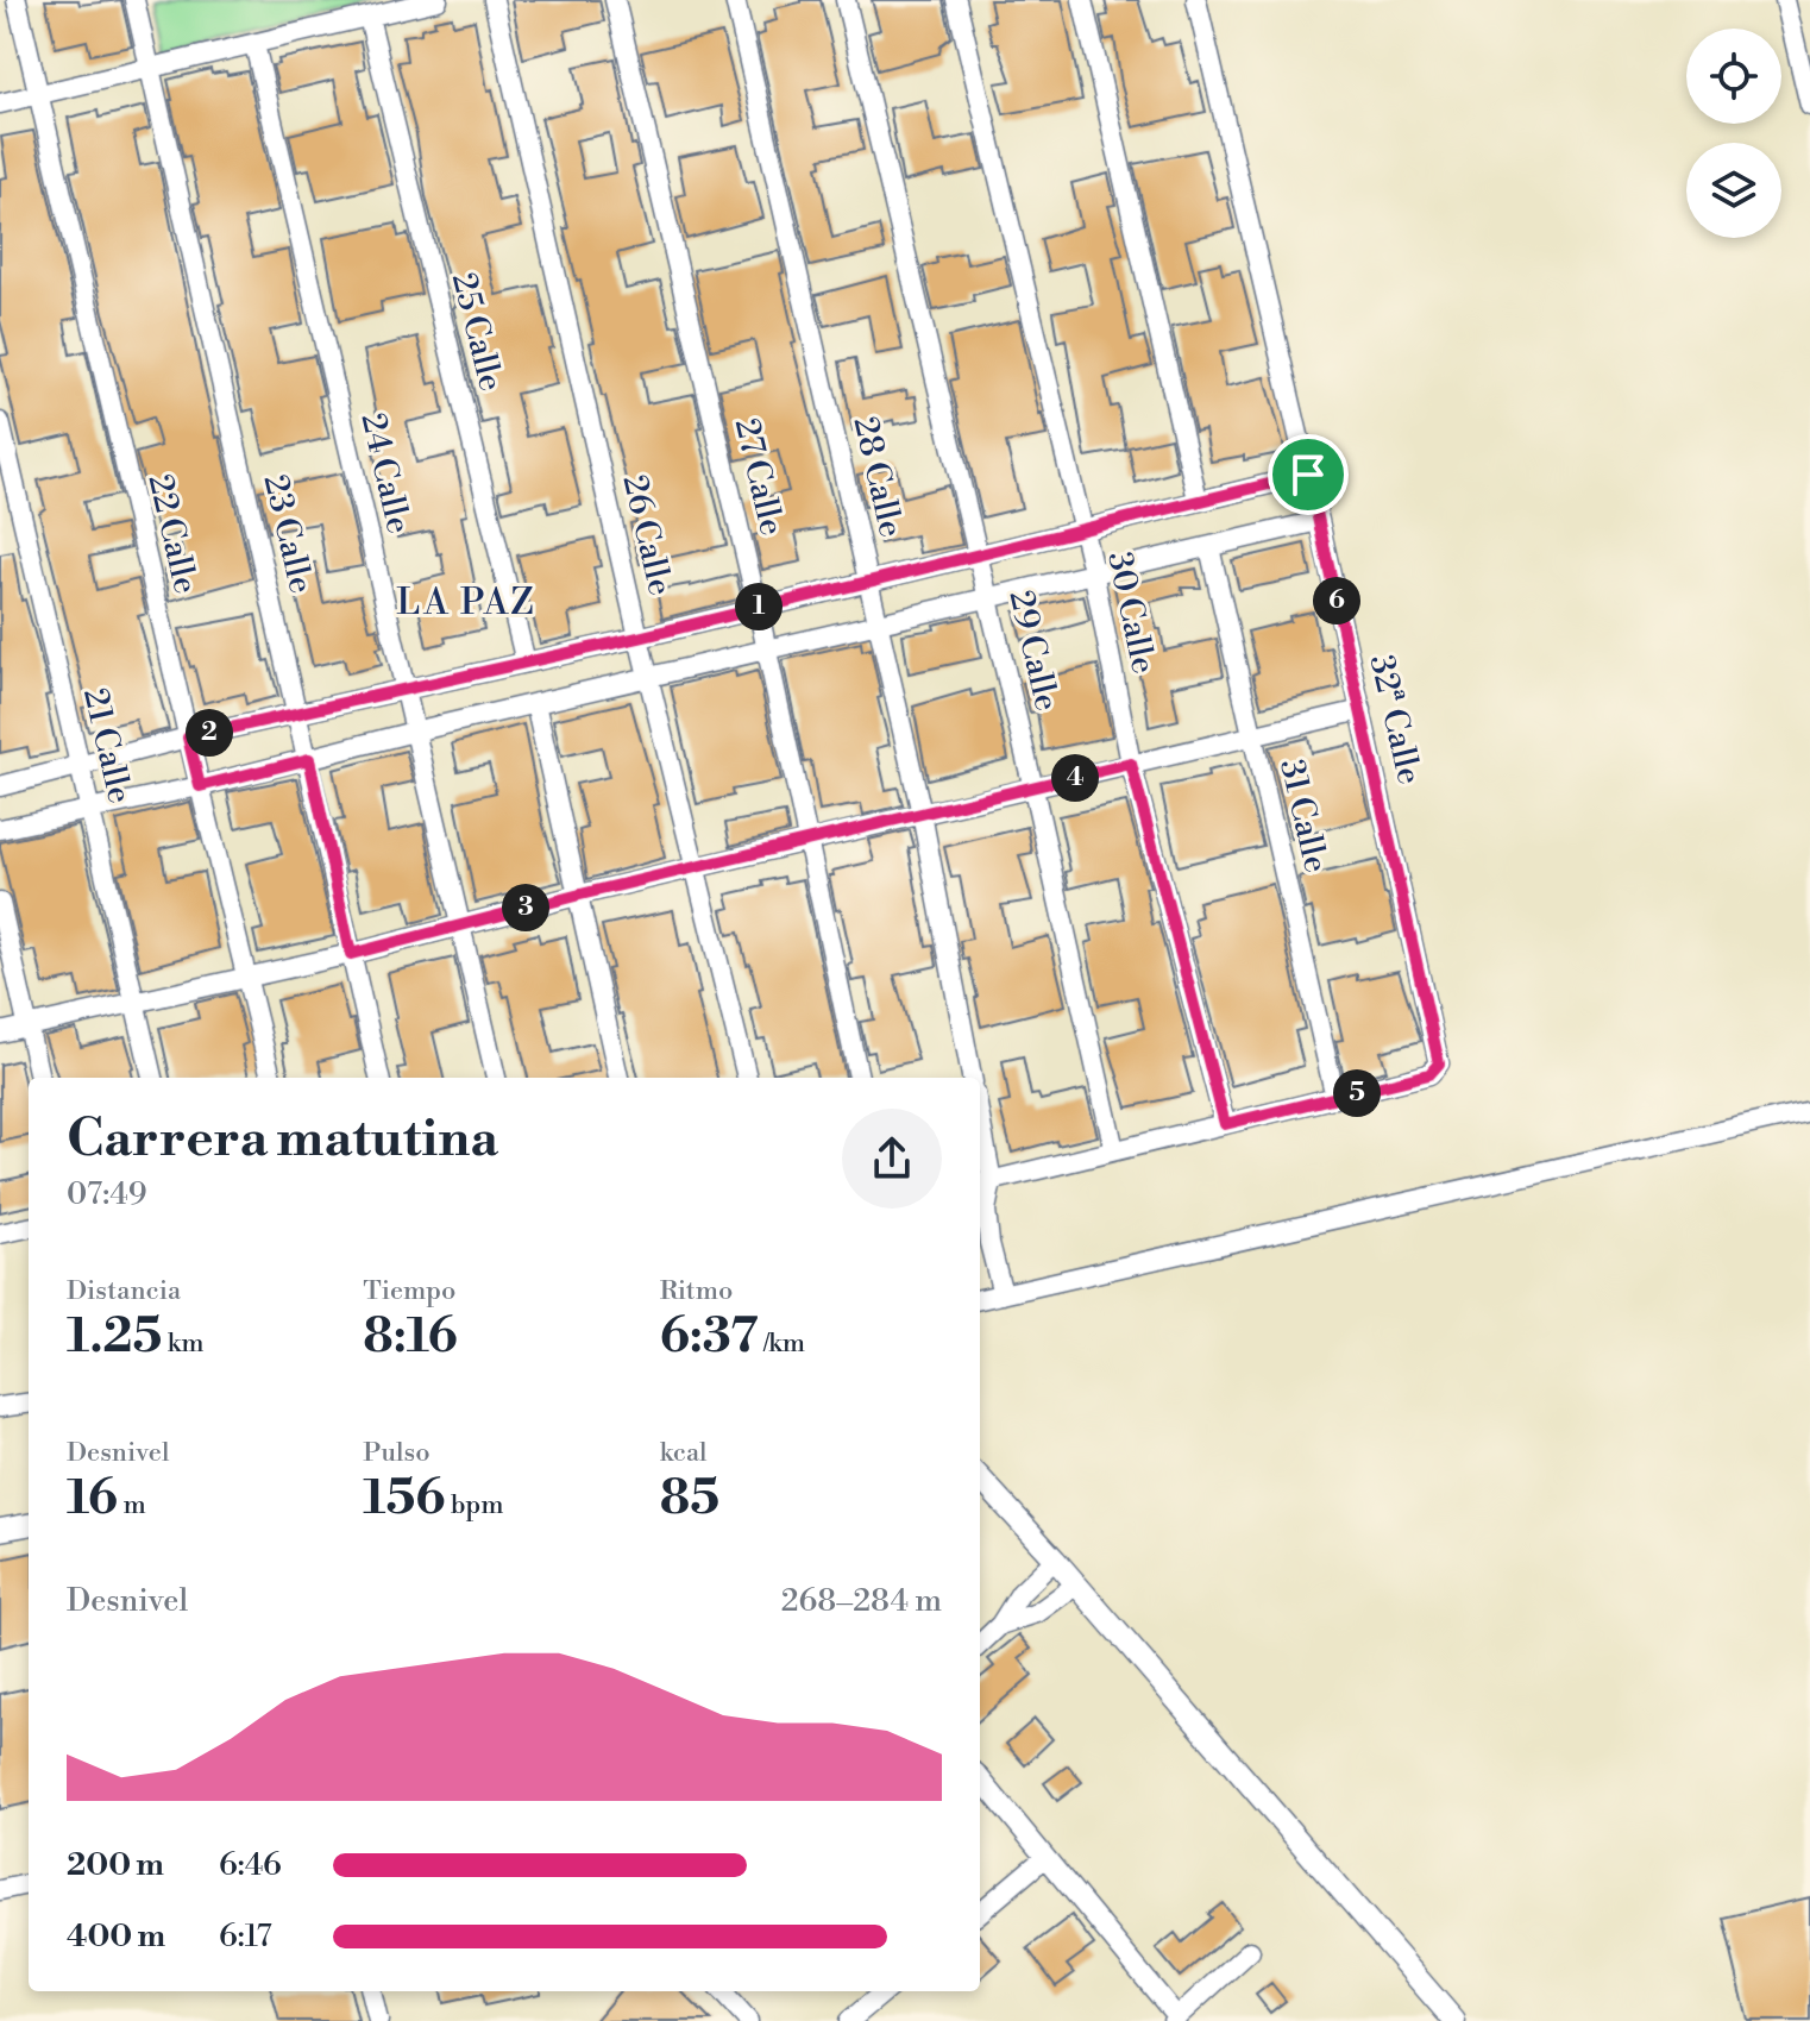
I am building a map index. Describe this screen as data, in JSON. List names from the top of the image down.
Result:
{
  "streets": {
    "street": [
      "25 Calle",
      "24 Calle",
      "27 Calle",
      "28 Calle",
      "22 Calle",
      "23 Calle",
      "26 Calle",
      "30 Calle",
      "29 Calle",
      "32ª Calle",
      "21 Calle",
      "31 Calle"
    ]
  },
  "crossings": [
    ["32ª Calle", "31 Calle"]
  ],
  "districts": ["LA PAZ"],
  "page": {
    "pins": [
      "6",
      "1",
      "2",
      "4",
      "3",
      "5"
    ],
    "heading": ["Carrera matutina", "07:49"],
    "stats": [
      ["Distancia", "1.25 km"],
      ["Tiempo", "8:16"],
      ["Ritmo", "6:37 /km"],
      ["Desnivel", "16 m"],
      ["Pulso", "156 bpm"],
      ["kcal", "85"]
    ],
    "chart": ["Desnivel", "268–284 m"],
    "list": [
      {
        "name": "200 m",
        "note": "6:46"
      },
      {
        "name": "400 m",
        "note": "6:17"
      }
    ]
  }
}
